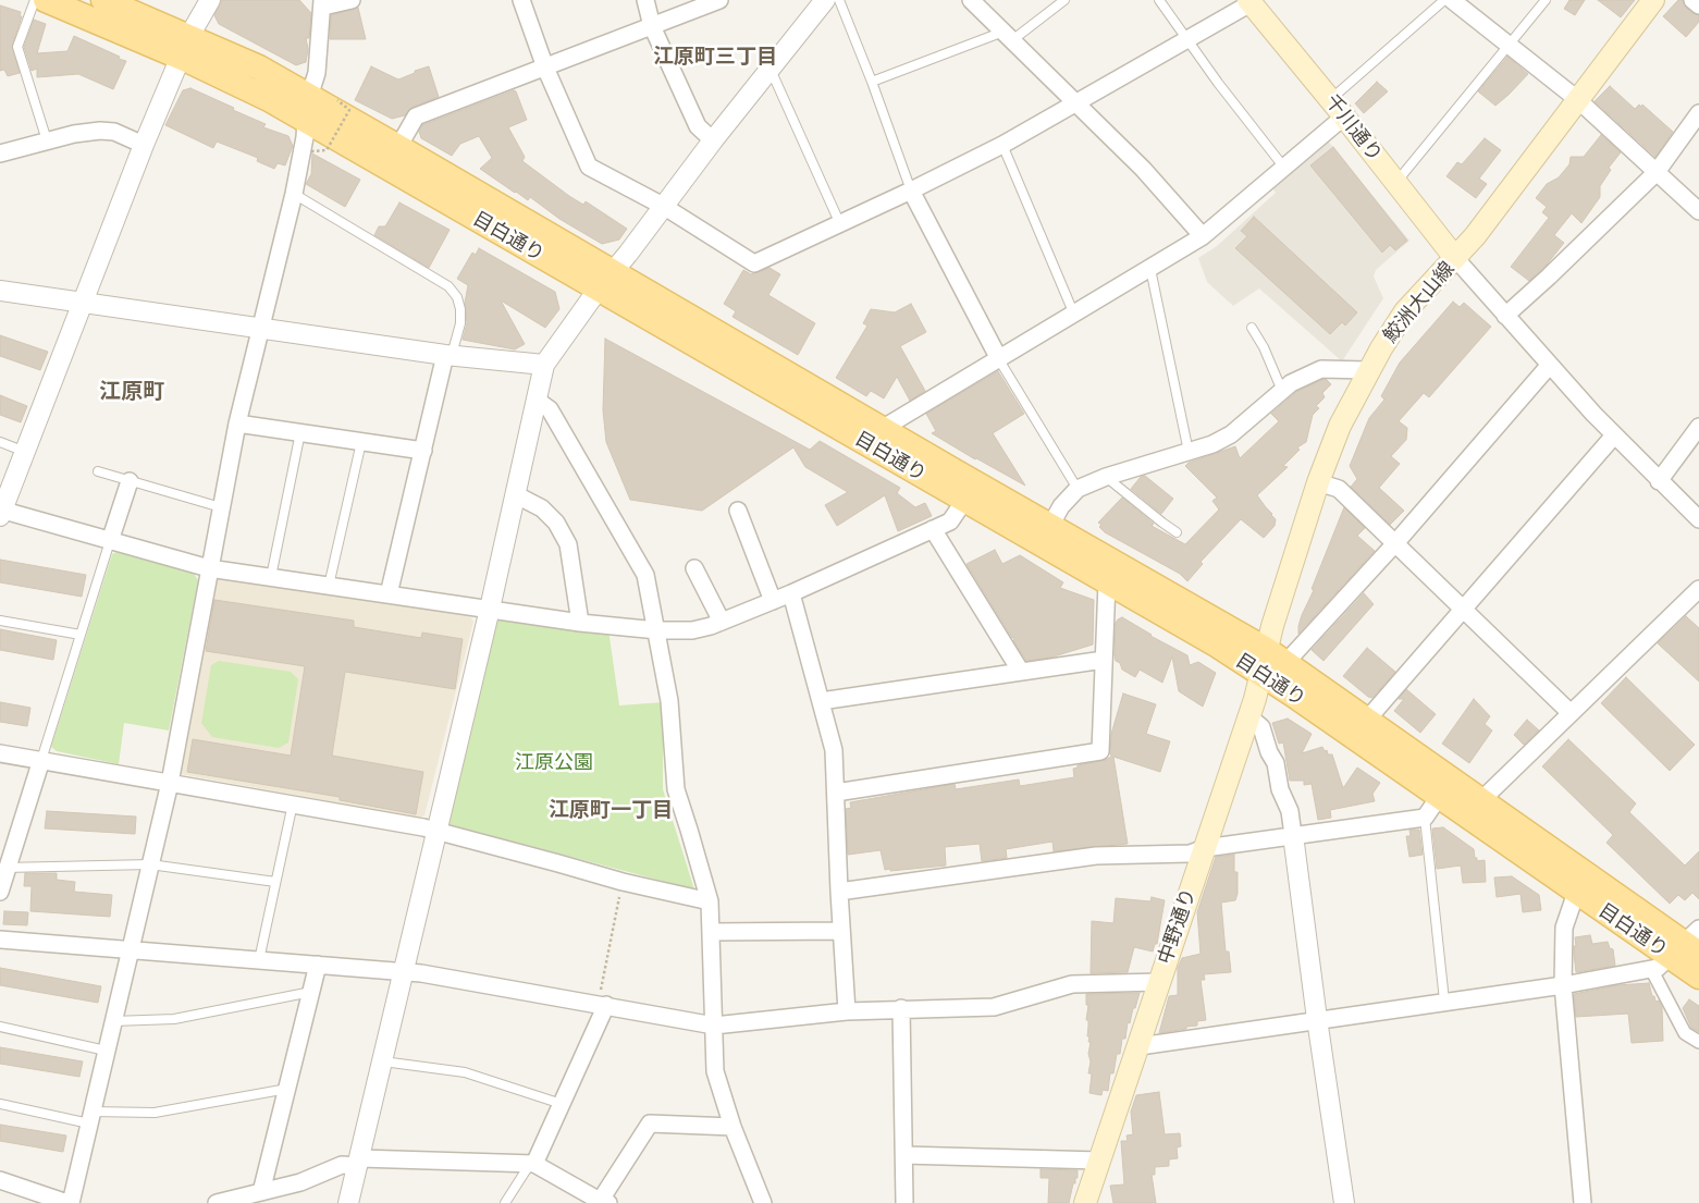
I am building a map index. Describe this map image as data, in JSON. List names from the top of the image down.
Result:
{
  "streets": {
    "main road": [
      "千川通り",
      "目白通り",
      "鮫洲大山線",
      "中野通り"
    ]
  },
  "crossings": [
    ["千川通り", "鮫洲大山線"],
    ["目白通り", "鮫洲大山線"],
    ["目白通り", "中野通り"],
    ["鮫洲大山線", "中野通り"]
  ],
  "districts": ["江原町三丁目", "江原町", "江原町一丁目"],
  "parks": ["江原公園"]
}
